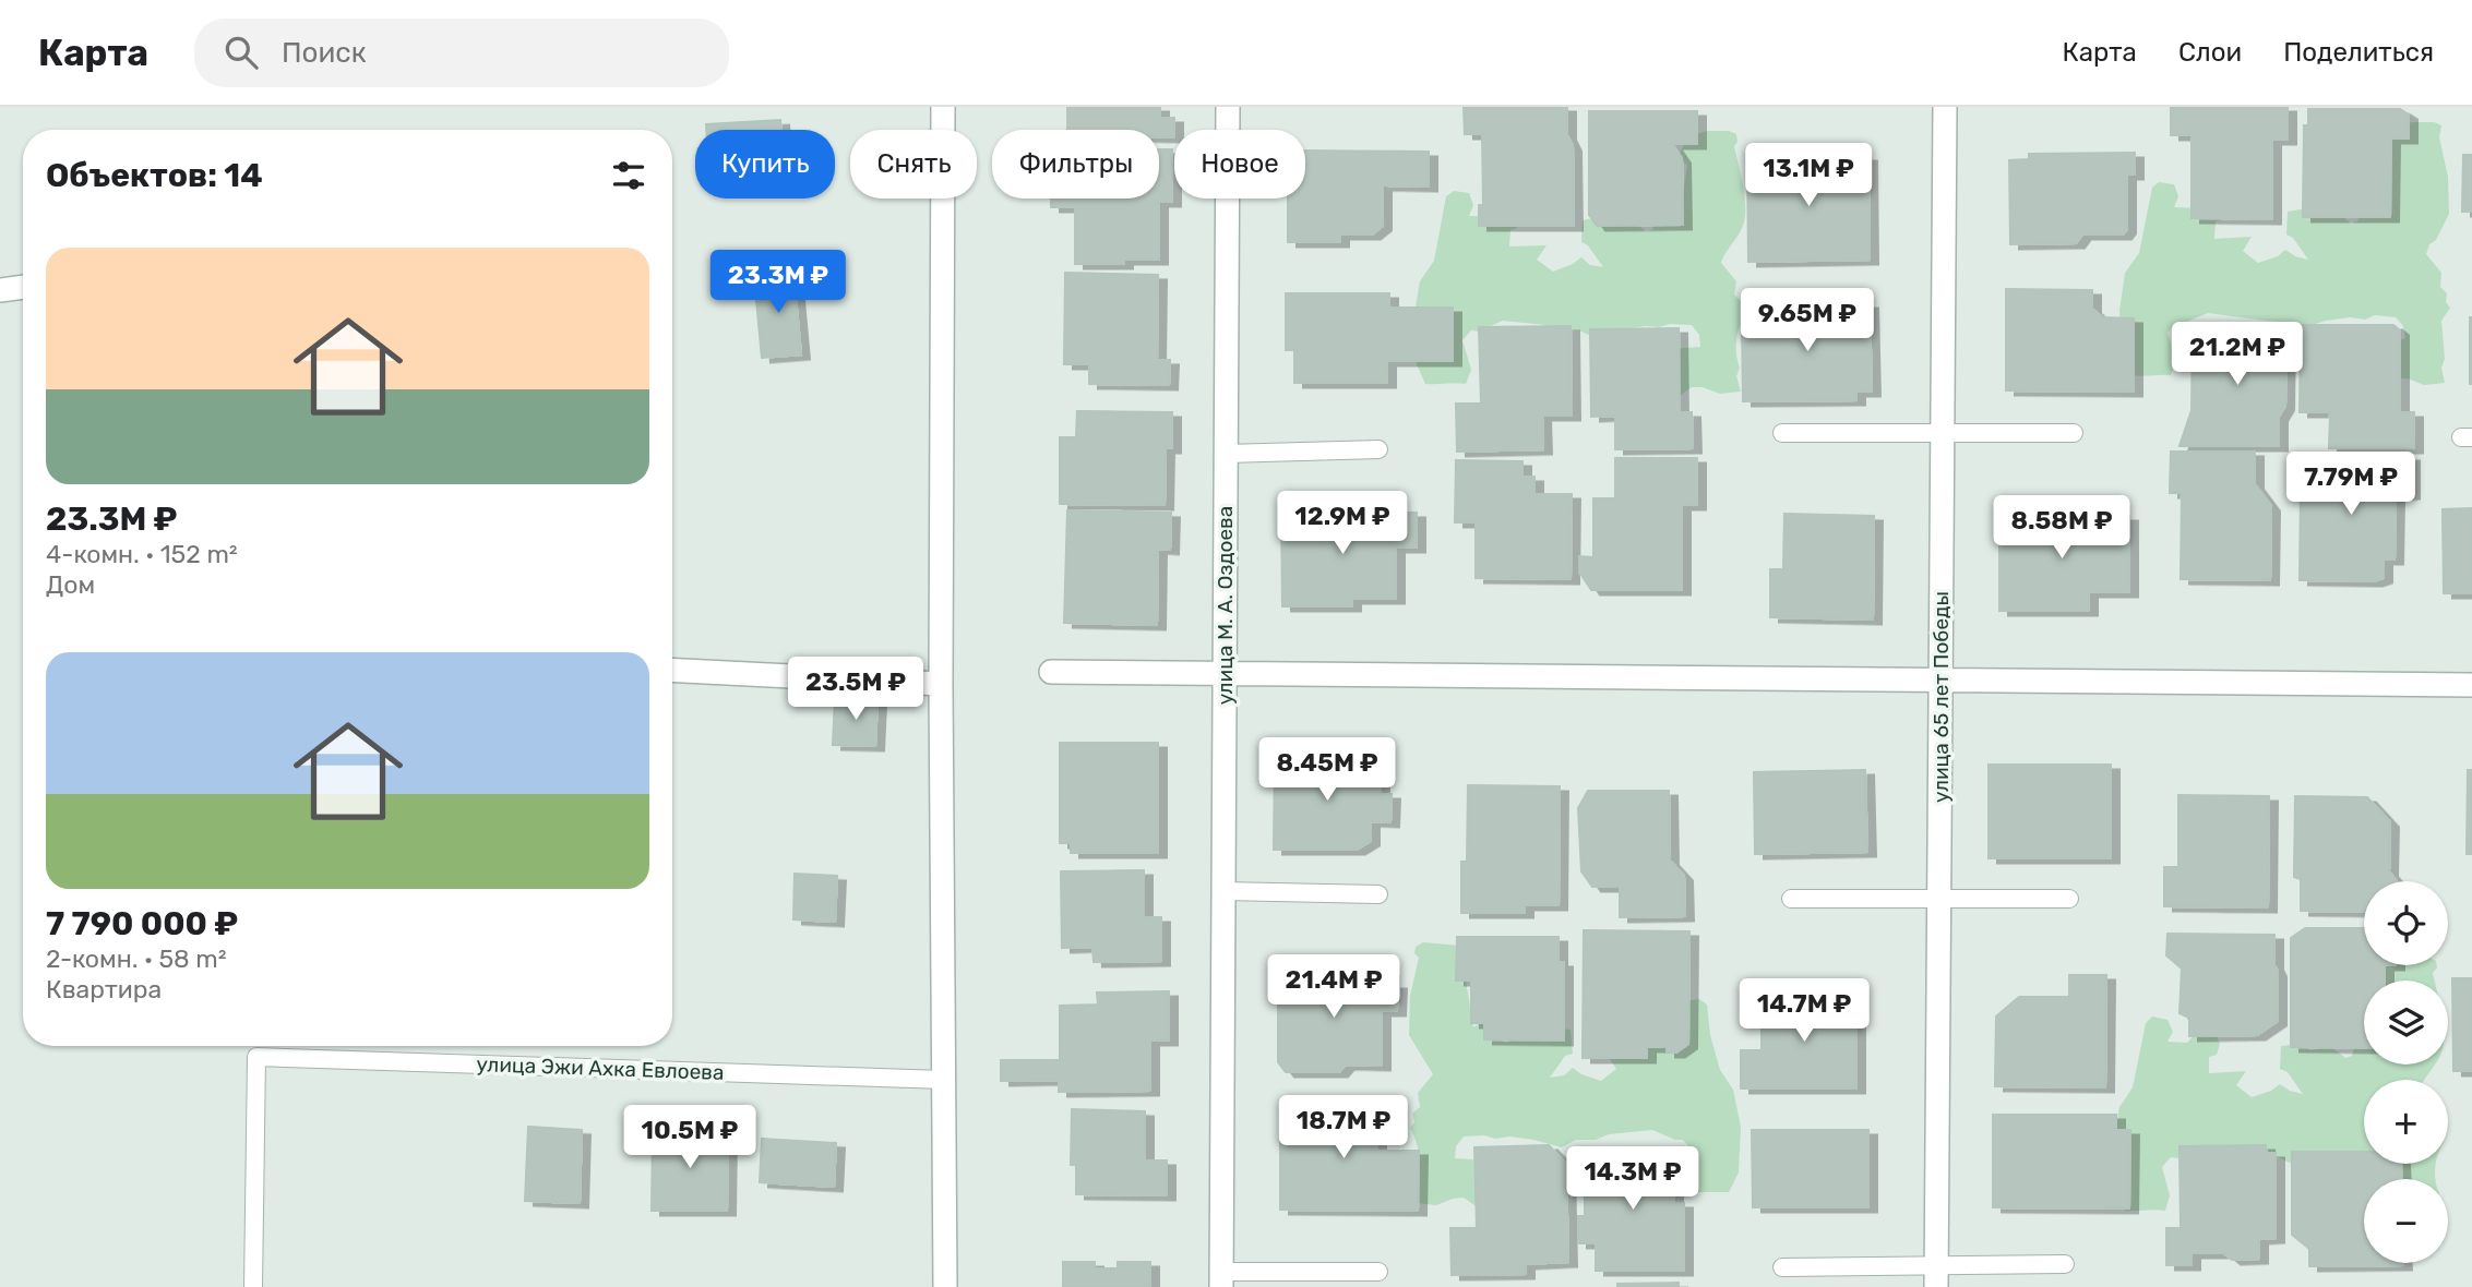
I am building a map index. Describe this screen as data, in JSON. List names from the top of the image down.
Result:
{
  "streets": {
    "street": ["улица М. А. Оздоева", "улица 65 лет Победы"],
    "lane": ["улица Эжи Ахка Евлоева"]
  },
  "page": {
    "header": "Карта",
    "search": "Поиск",
    "nav": ["Карта", "Слои", "Поделиться"],
    "chip": [
      "Купить",
      "Снять",
      "Фильтры",
      "Новое"
    ],
    "heading": "Объектов: 14",
    "price": [
      "13.1M ₽",
      "23.3M ₽",
      "9.65M ₽",
      "21.2M ₽",
      "7.79M ₽",
      "12.9M ₽",
      "8.58M ₽",
      "23.5M ₽",
      "8.45M ₽",
      "21.4M ₽",
      "14.7M ₽",
      "18.7M ₽",
      "10.5M ₽",
      "14.3M ₽"
    ],
    "list": [
      {
        "name": "23.3M ₽",
        "note": "4-комн. · 152 m² · Дом"
      },
      {
        "name": "7 790 000 ₽",
        "note": "2-комн. · 58 m² · Квартира"
      }
    ],
    "map_buttons": ["+", "−"]
  }
}
